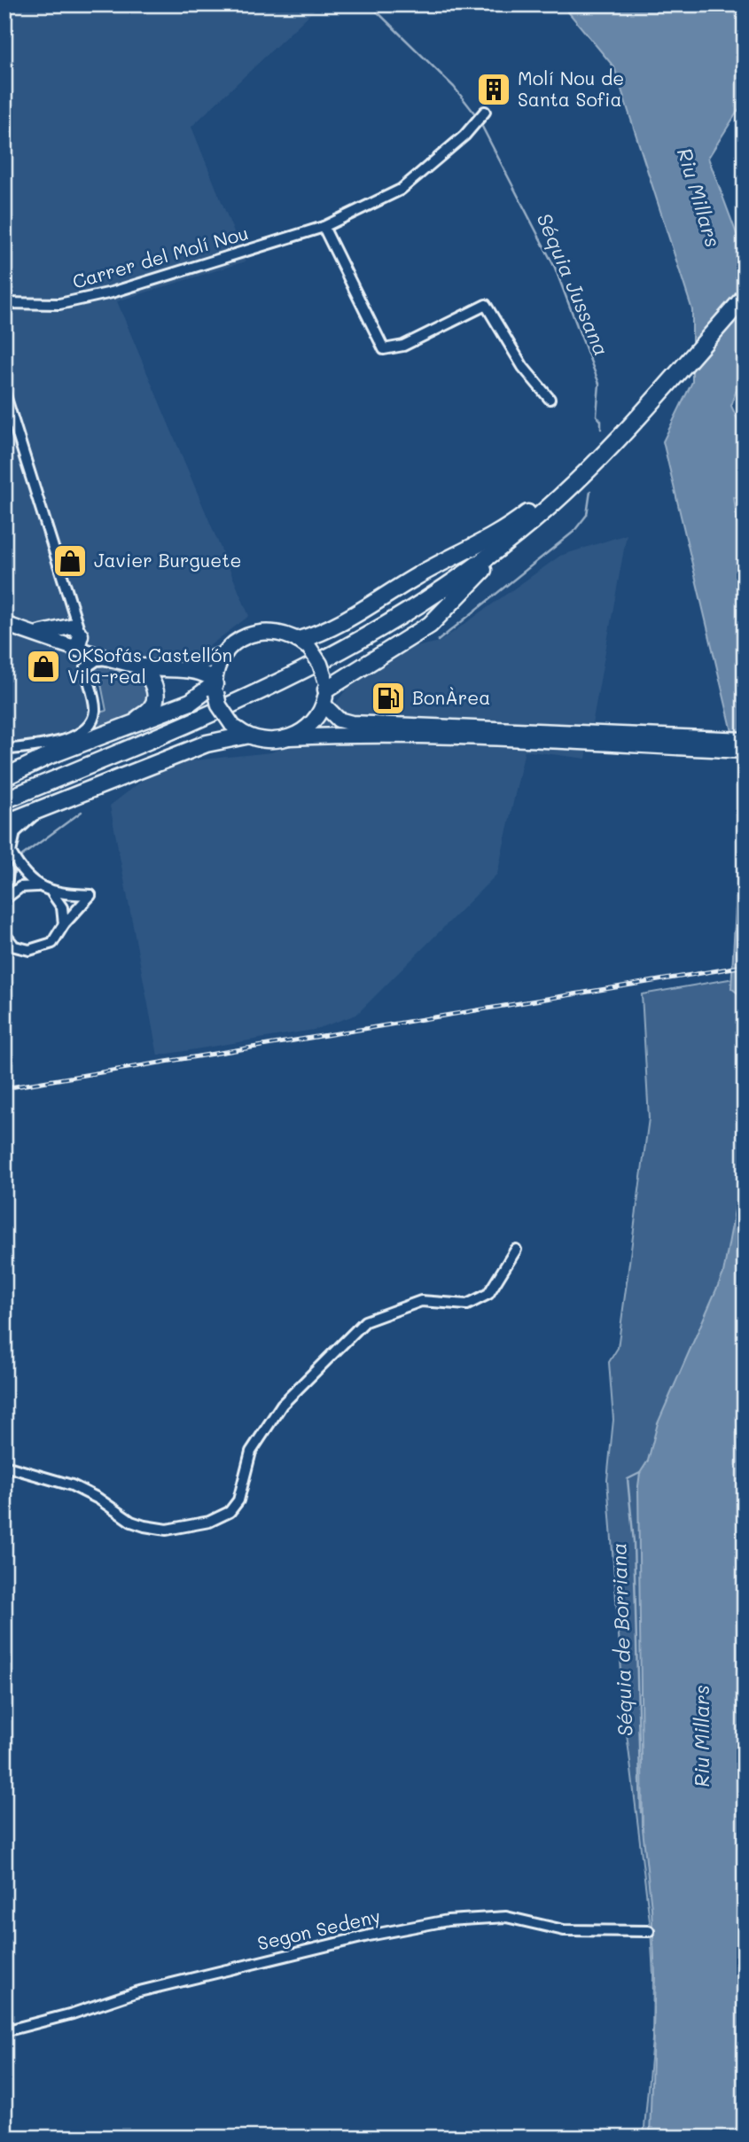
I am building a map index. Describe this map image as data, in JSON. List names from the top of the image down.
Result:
{
  "streets": {
    "street": ["Carrer del Molí Nou", "Segon Sedeny"]
  },
  "water": ["Riu Millars", "Séquia Jussana", "Séquia de Borriana"],
  "places": {
    "building": ["Molí Nou de Santa Sofia"],
    "shop": ["Javier Burguete", "OKSofás Castellón Vila-real"],
    "fuel station": ["BonÀrea"]
  }
}
